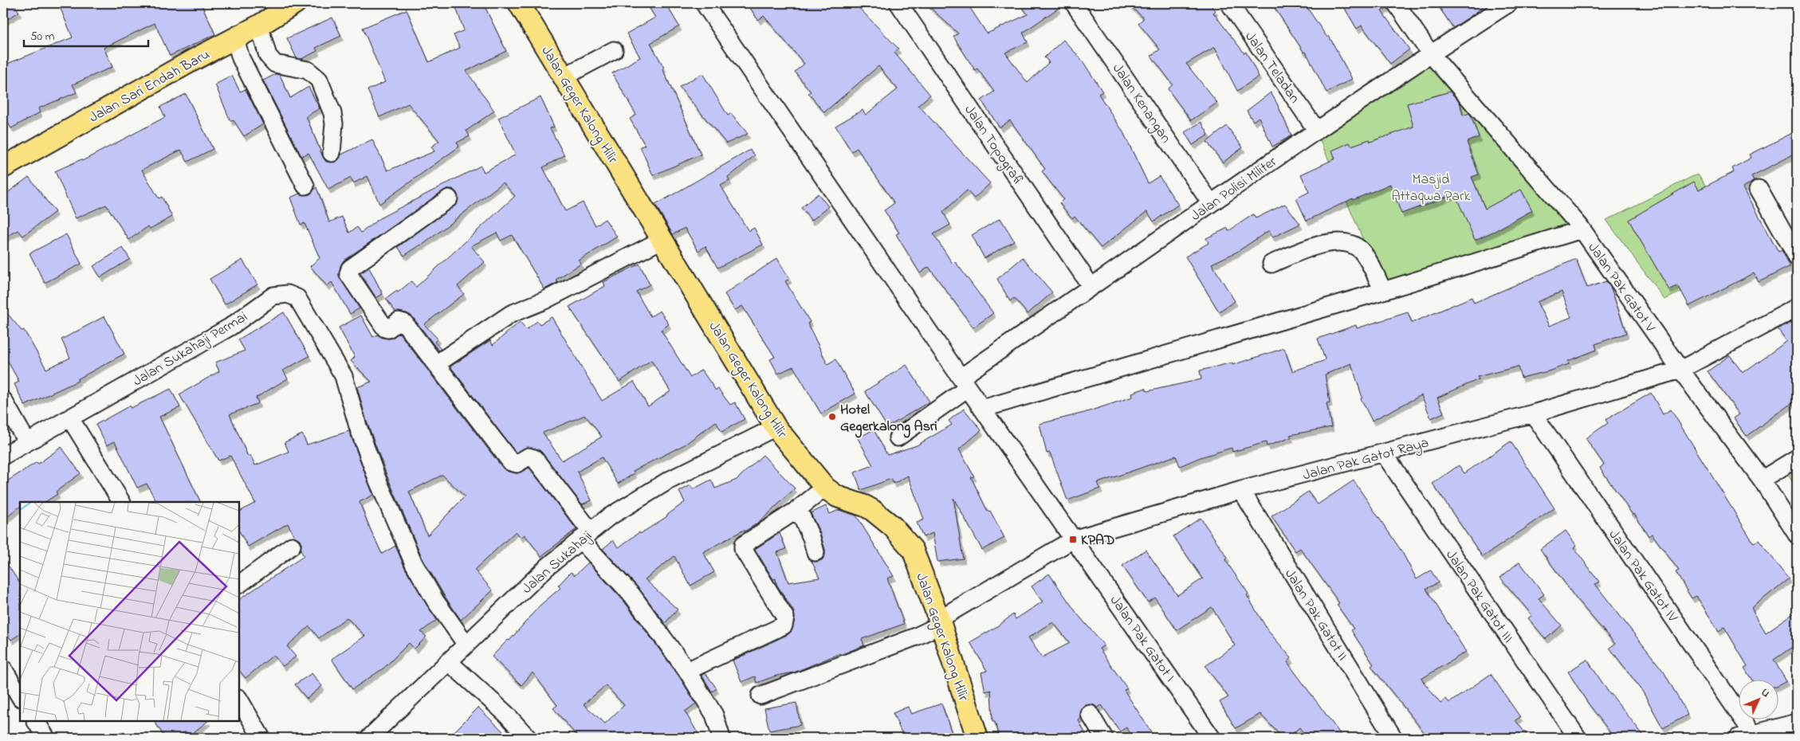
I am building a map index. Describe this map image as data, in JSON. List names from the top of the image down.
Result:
{
  "streets": {
    "main road": ["Jalan Sari Endah Baru", "Jalan Geger Kalong Hilir"],
    "street": [
      "Jalan Teladan",
      "Jalan Kenangan",
      "Jalan Topografi",
      "Jalan Polisi Militer",
      "Jalan Pak Gatot V",
      "Jalan Sukahaji Permai",
      "Jalan Pak Gatot Raya",
      "Jalan Sukahaji",
      "Jalan Pak Gatot IV",
      "Jalan Pak Gatot III",
      "Jalan Pak Gatot II",
      "Jalan Pak Gatot I"
    ]
  },
  "crossings": [
    ["Jalan Teladan", "Jalan Polisi Militer"],
    ["Jalan Kenangan", "Jalan Polisi Militer"],
    ["Jalan Geger Kalong Hilir", "Jalan Pak Gatot Raya"],
    ["Jalan Geger Kalong Hilir", "Jalan Sukahaji"],
    ["Jalan Topografi", "Jalan Polisi Militer"],
    ["Jalan Polisi Militer", "Jalan Pak Gatot V"],
    ["Jalan Polisi Militer", "Jalan Pak Gatot I"],
    ["Jalan Pak Gatot V", "Jalan Pak Gatot Raya"],
    ["Jalan Sukahaji Permai", "Jalan Sukahaji"],
    ["Jalan Pak Gatot Raya", "Jalan Pak Gatot IV"],
    ["Jalan Pak Gatot Raya", "Jalan Pak Gatot III"],
    ["Jalan Pak Gatot Raya", "Jalan Pak Gatot II"],
    ["Jalan Pak Gatot Raya", "Jalan Pak Gatot I"]
  ],
  "parks": ["Masjid Attaqwa Park"],
  "places": {
    "other": ["Hotel Gegerkalong Asri"],
    "transit": ["KPAD"]
  },
  "scale_bar": "50 m",
  "north": "top right"
}
